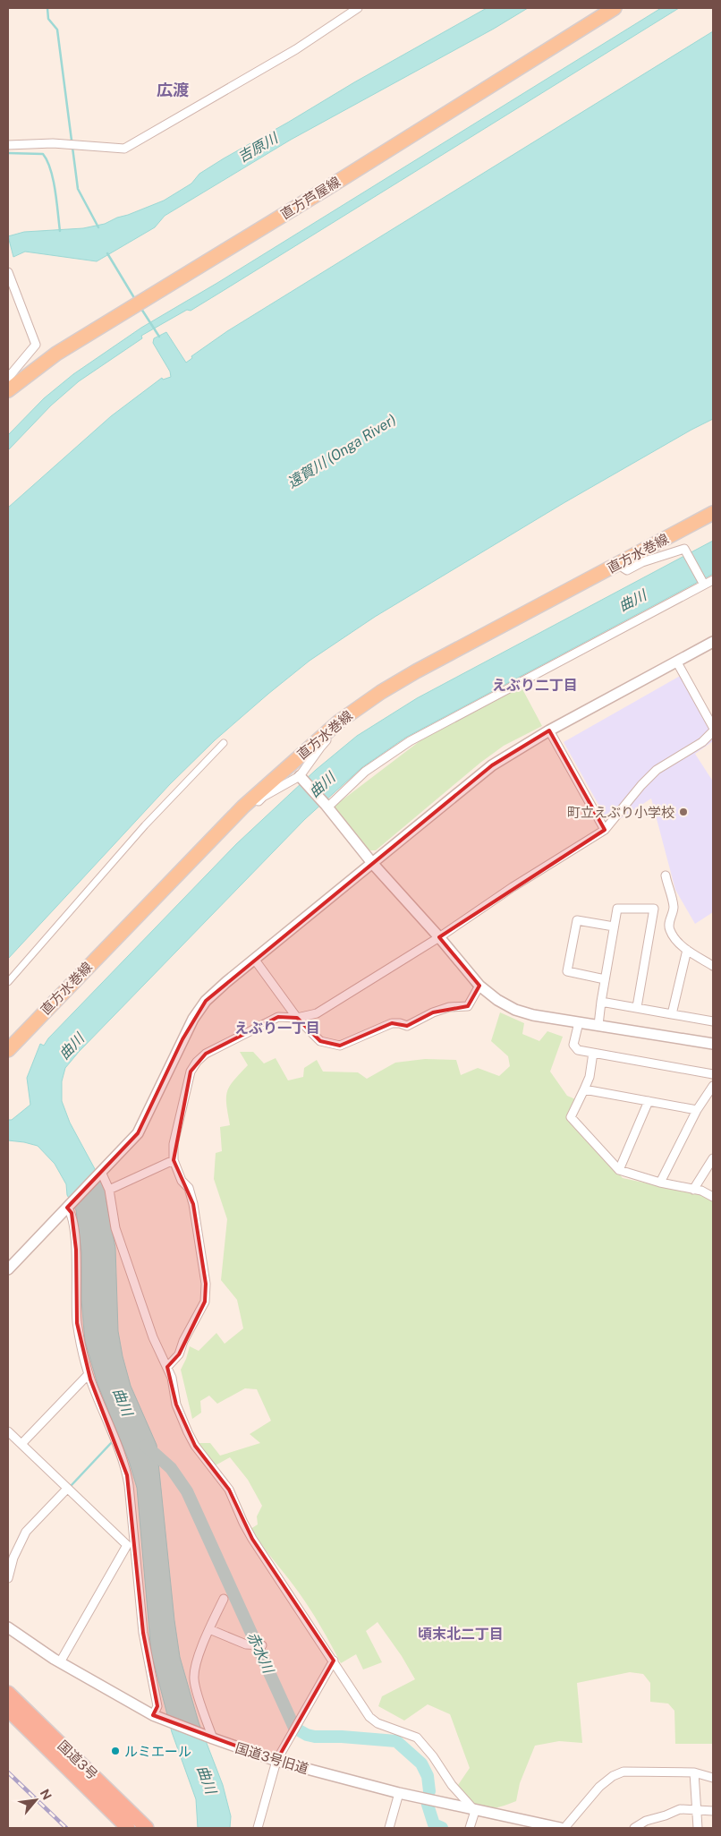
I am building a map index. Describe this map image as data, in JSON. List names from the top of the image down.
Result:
{
  "streets": {
    "highway": ["国道3号"],
    "main road": ["直方芦屋線", "直方水巻線"],
    "street": ["国道3号旧道"]
  },
  "districts": [
    "広渡",
    "えぶり二丁目",
    "えぶり一丁目",
    "頃末北二丁目"
  ],
  "water": [
    "吉原川",
    "遠賀川 (Onga River)",
    "曲川",
    "赤水川"
  ],
  "places": ["町立えぶり小学校", "ルミエール"],
  "north": "top right"
}
